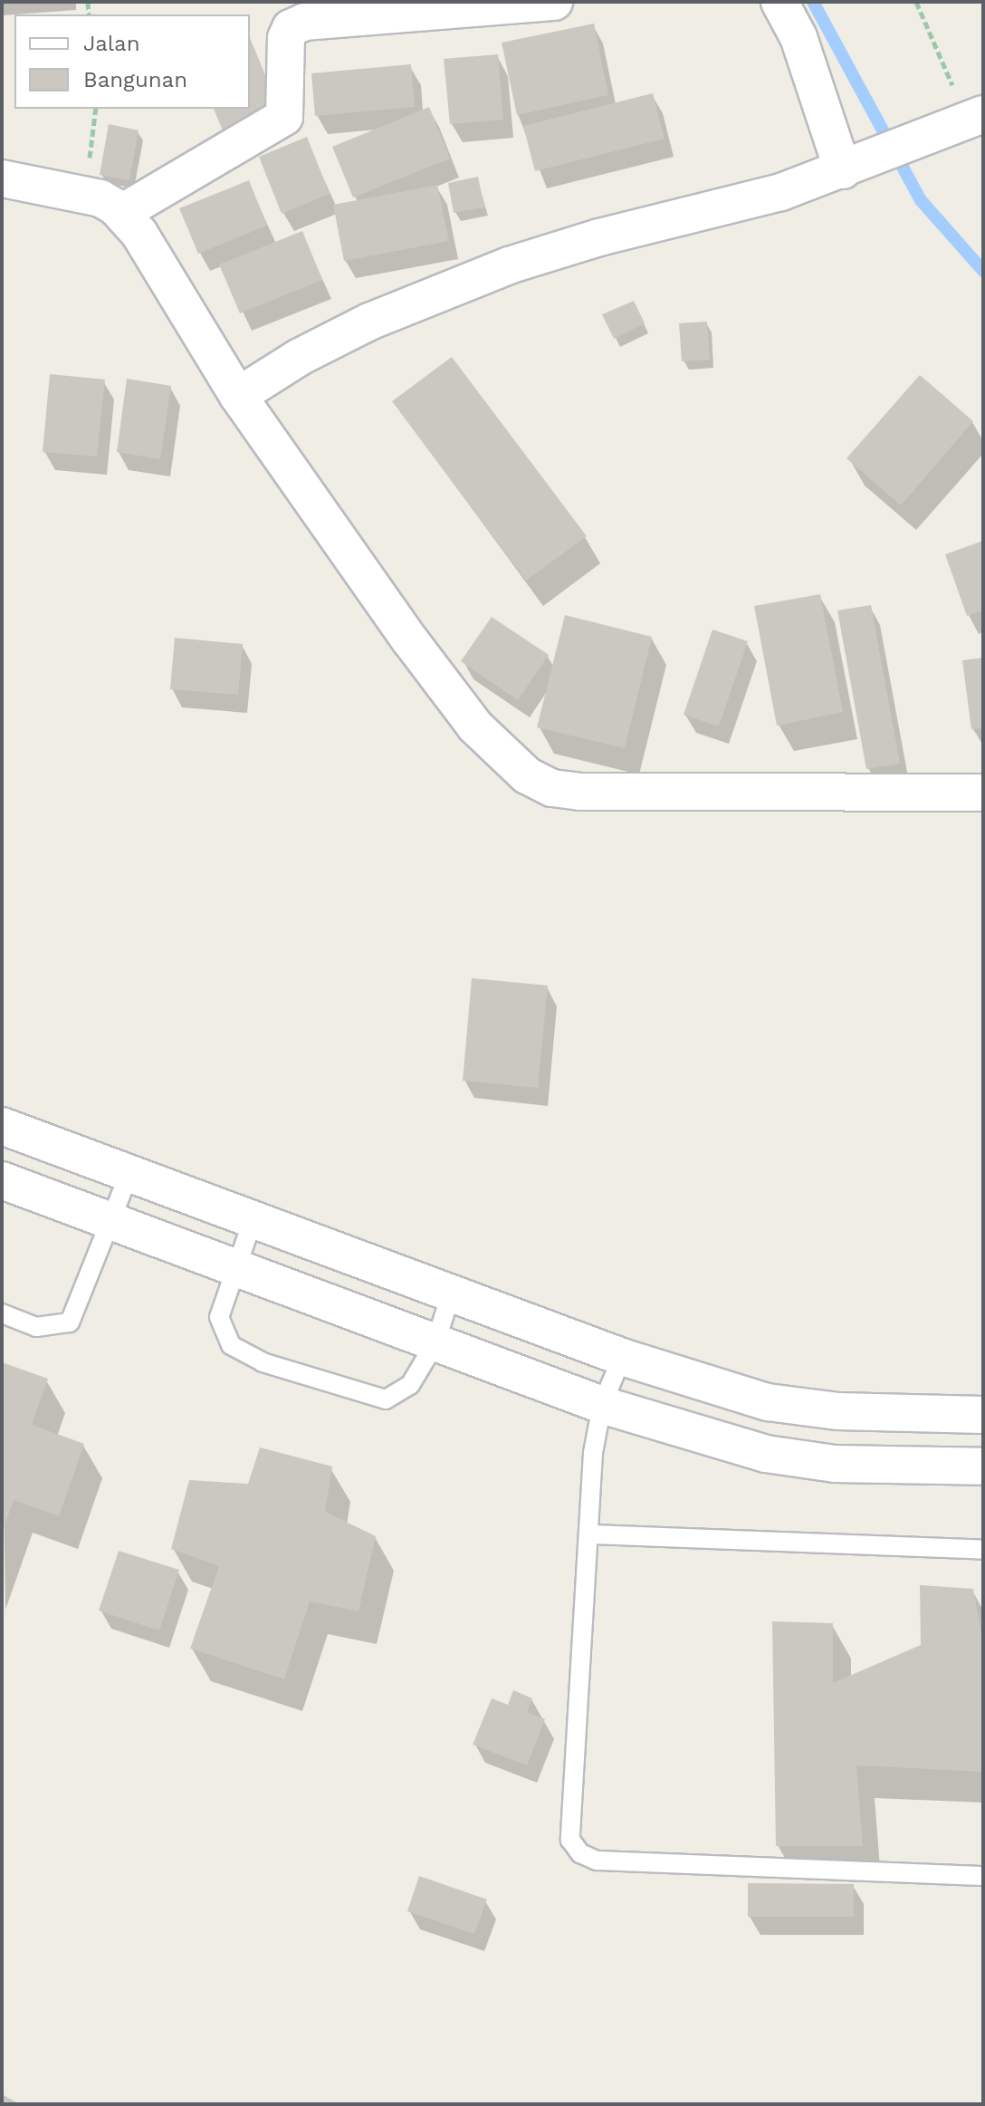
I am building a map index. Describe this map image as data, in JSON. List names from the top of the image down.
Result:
{
  "legend": ["Jalan", "Bangunan"]
}
